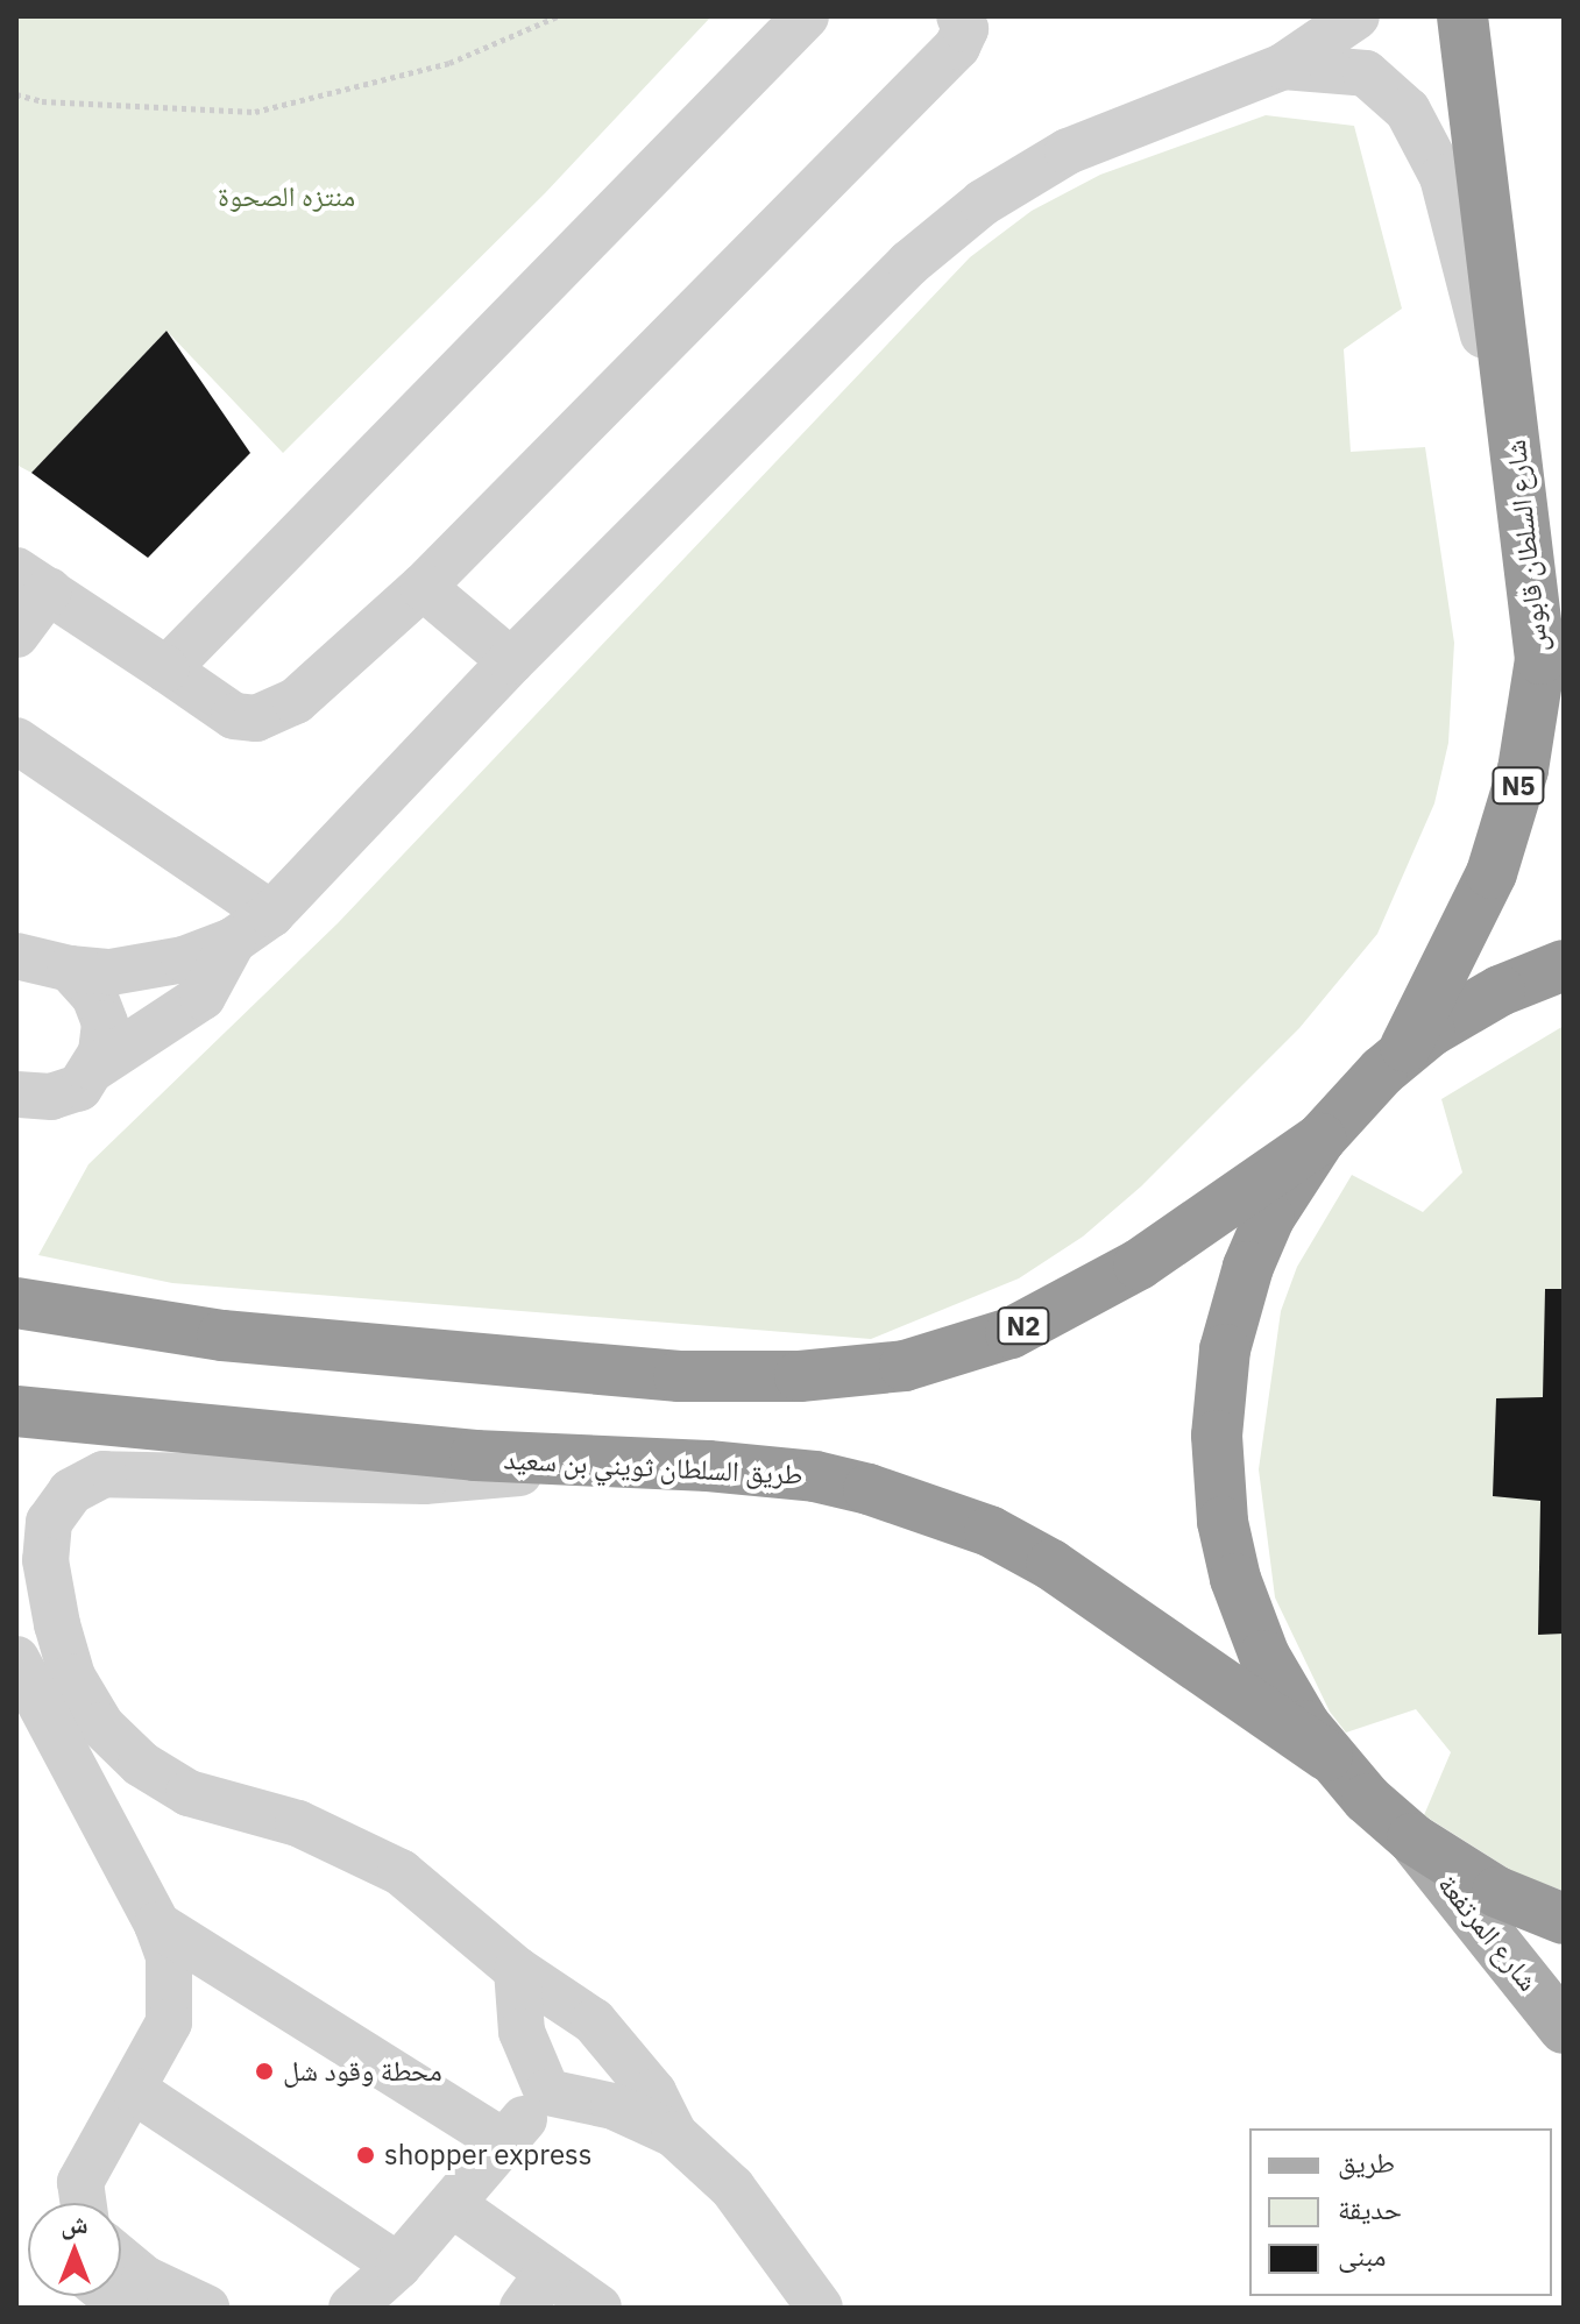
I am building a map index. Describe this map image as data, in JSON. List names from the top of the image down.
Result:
{
  "streets": {
    "highway": [
      "شارع السلطان قابوس",
      "N5",
      "N2",
      "طريق السلطان ثويني بن سعيد"
    ],
    "main road": ["شارع المرتفعة"]
  },
  "crossings": [
    ["شارع السلطان قابوس", "N2"],
    ["N2", "طريق السلطان ثويني بن سعيد"],
    ["N2", "شارع المرتفعة"]
  ],
  "parks": ["منتزه الصحوة"],
  "places": ["محطة وقود شل", "shopper express"],
  "legend": ["طريق", "حديقة", "مبنى"],
  "north": "top"
}
